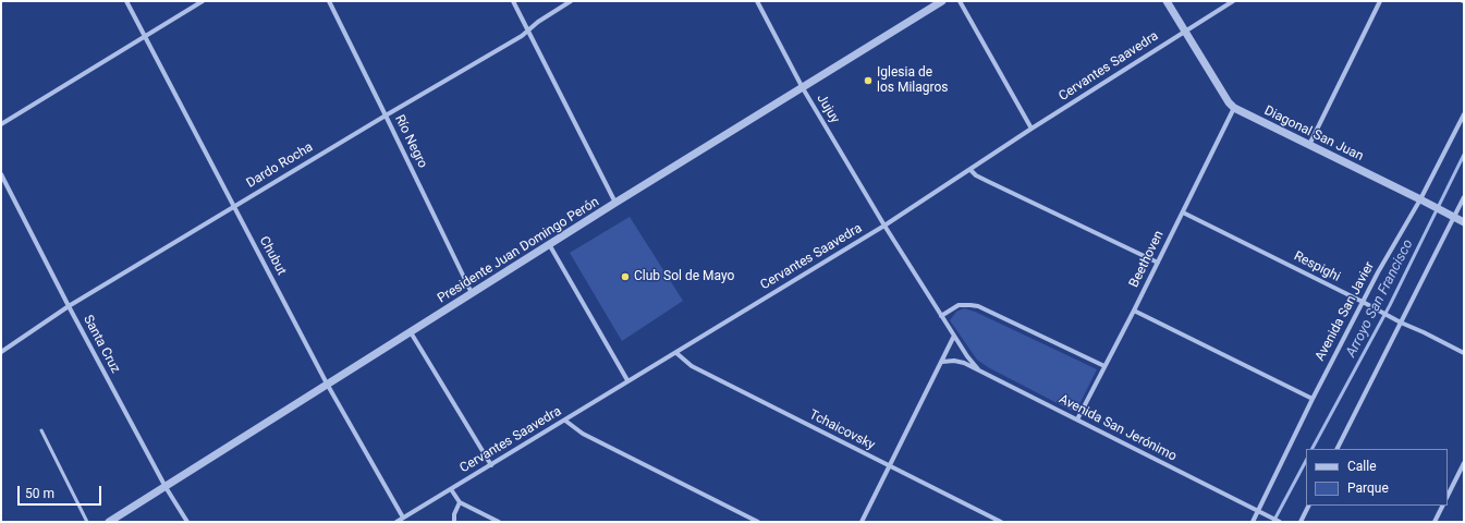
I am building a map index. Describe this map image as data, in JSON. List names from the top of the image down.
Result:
{
  "streets": {
    "street": [
      "Cervantes Saavedra",
      "Jujuy",
      "Diagonal San Juan",
      "Río Negro",
      "Dardo Rocha",
      "Presidente Juan Domingo Perón",
      "Chubut",
      "Beethoven",
      "Respighi",
      "Avenida San Javier",
      "Santa Cruz",
      "Avenida San Jerónimo",
      "Tchaicovsky"
    ]
  },
  "crossings": [
    ["Cervantes Saavedra", "Jujuy"],
    ["Cervantes Saavedra", "Diagonal San Juan"],
    ["Cervantes Saavedra", "Chubut"],
    ["Cervantes Saavedra", "Tchaicovsky"],
    ["Jujuy", "Presidente Juan Domingo Perón"],
    ["Jujuy", "Avenida San Jerónimo"],
    ["Diagonal San Juan", "Beethoven"],
    ["Diagonal San Juan", "Avenida San Javier"],
    ["Río Negro", "Dardo Rocha"],
    ["Río Negro", "Presidente Juan Domingo Perón"],
    ["Dardo Rocha", "Chubut"],
    ["Dardo Rocha", "Santa Cruz"],
    ["Presidente Juan Domingo Perón", "Chubut"],
    ["Presidente Juan Domingo Perón", "Santa Cruz"],
    ["Beethoven", "Respighi"],
    ["Beethoven", "Avenida San Jerónimo"],
    ["Respighi", "Avenida San Javier"],
    ["Avenida San Javier", "Avenida San Jerónimo"]
  ],
  "water": ["Arroyo San Francisco"],
  "places": ["Iglesia de los Milagros", "Club Sol de Mayo"],
  "legend": ["Calle", "Parque"],
  "scale_bar": "50 m"
}
